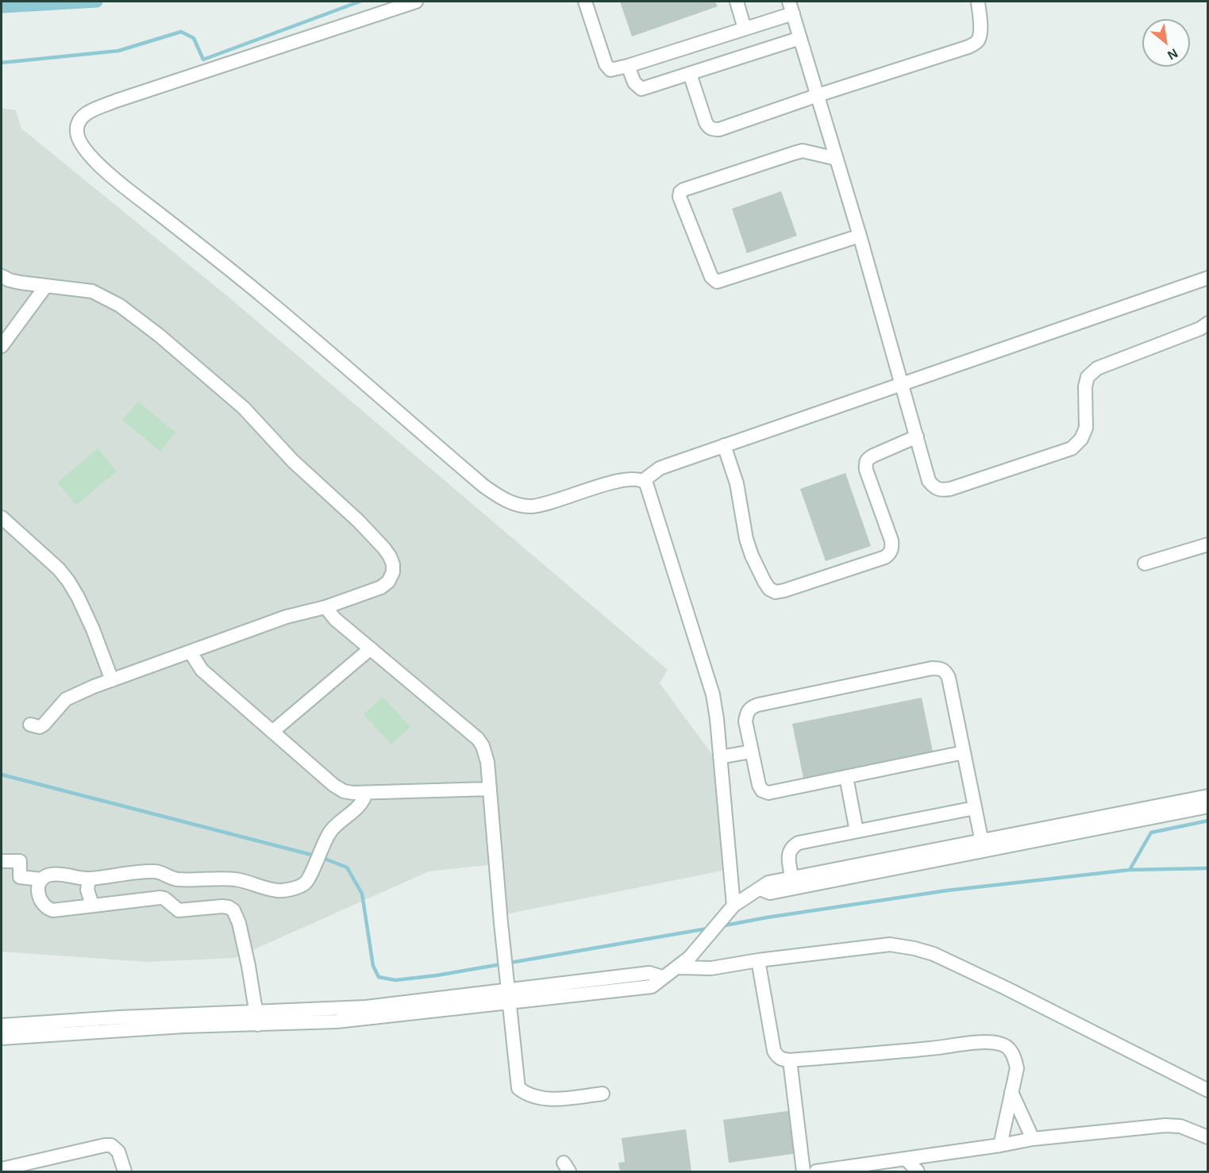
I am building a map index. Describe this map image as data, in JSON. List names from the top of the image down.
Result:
{
  "north": "bottom right"
}
